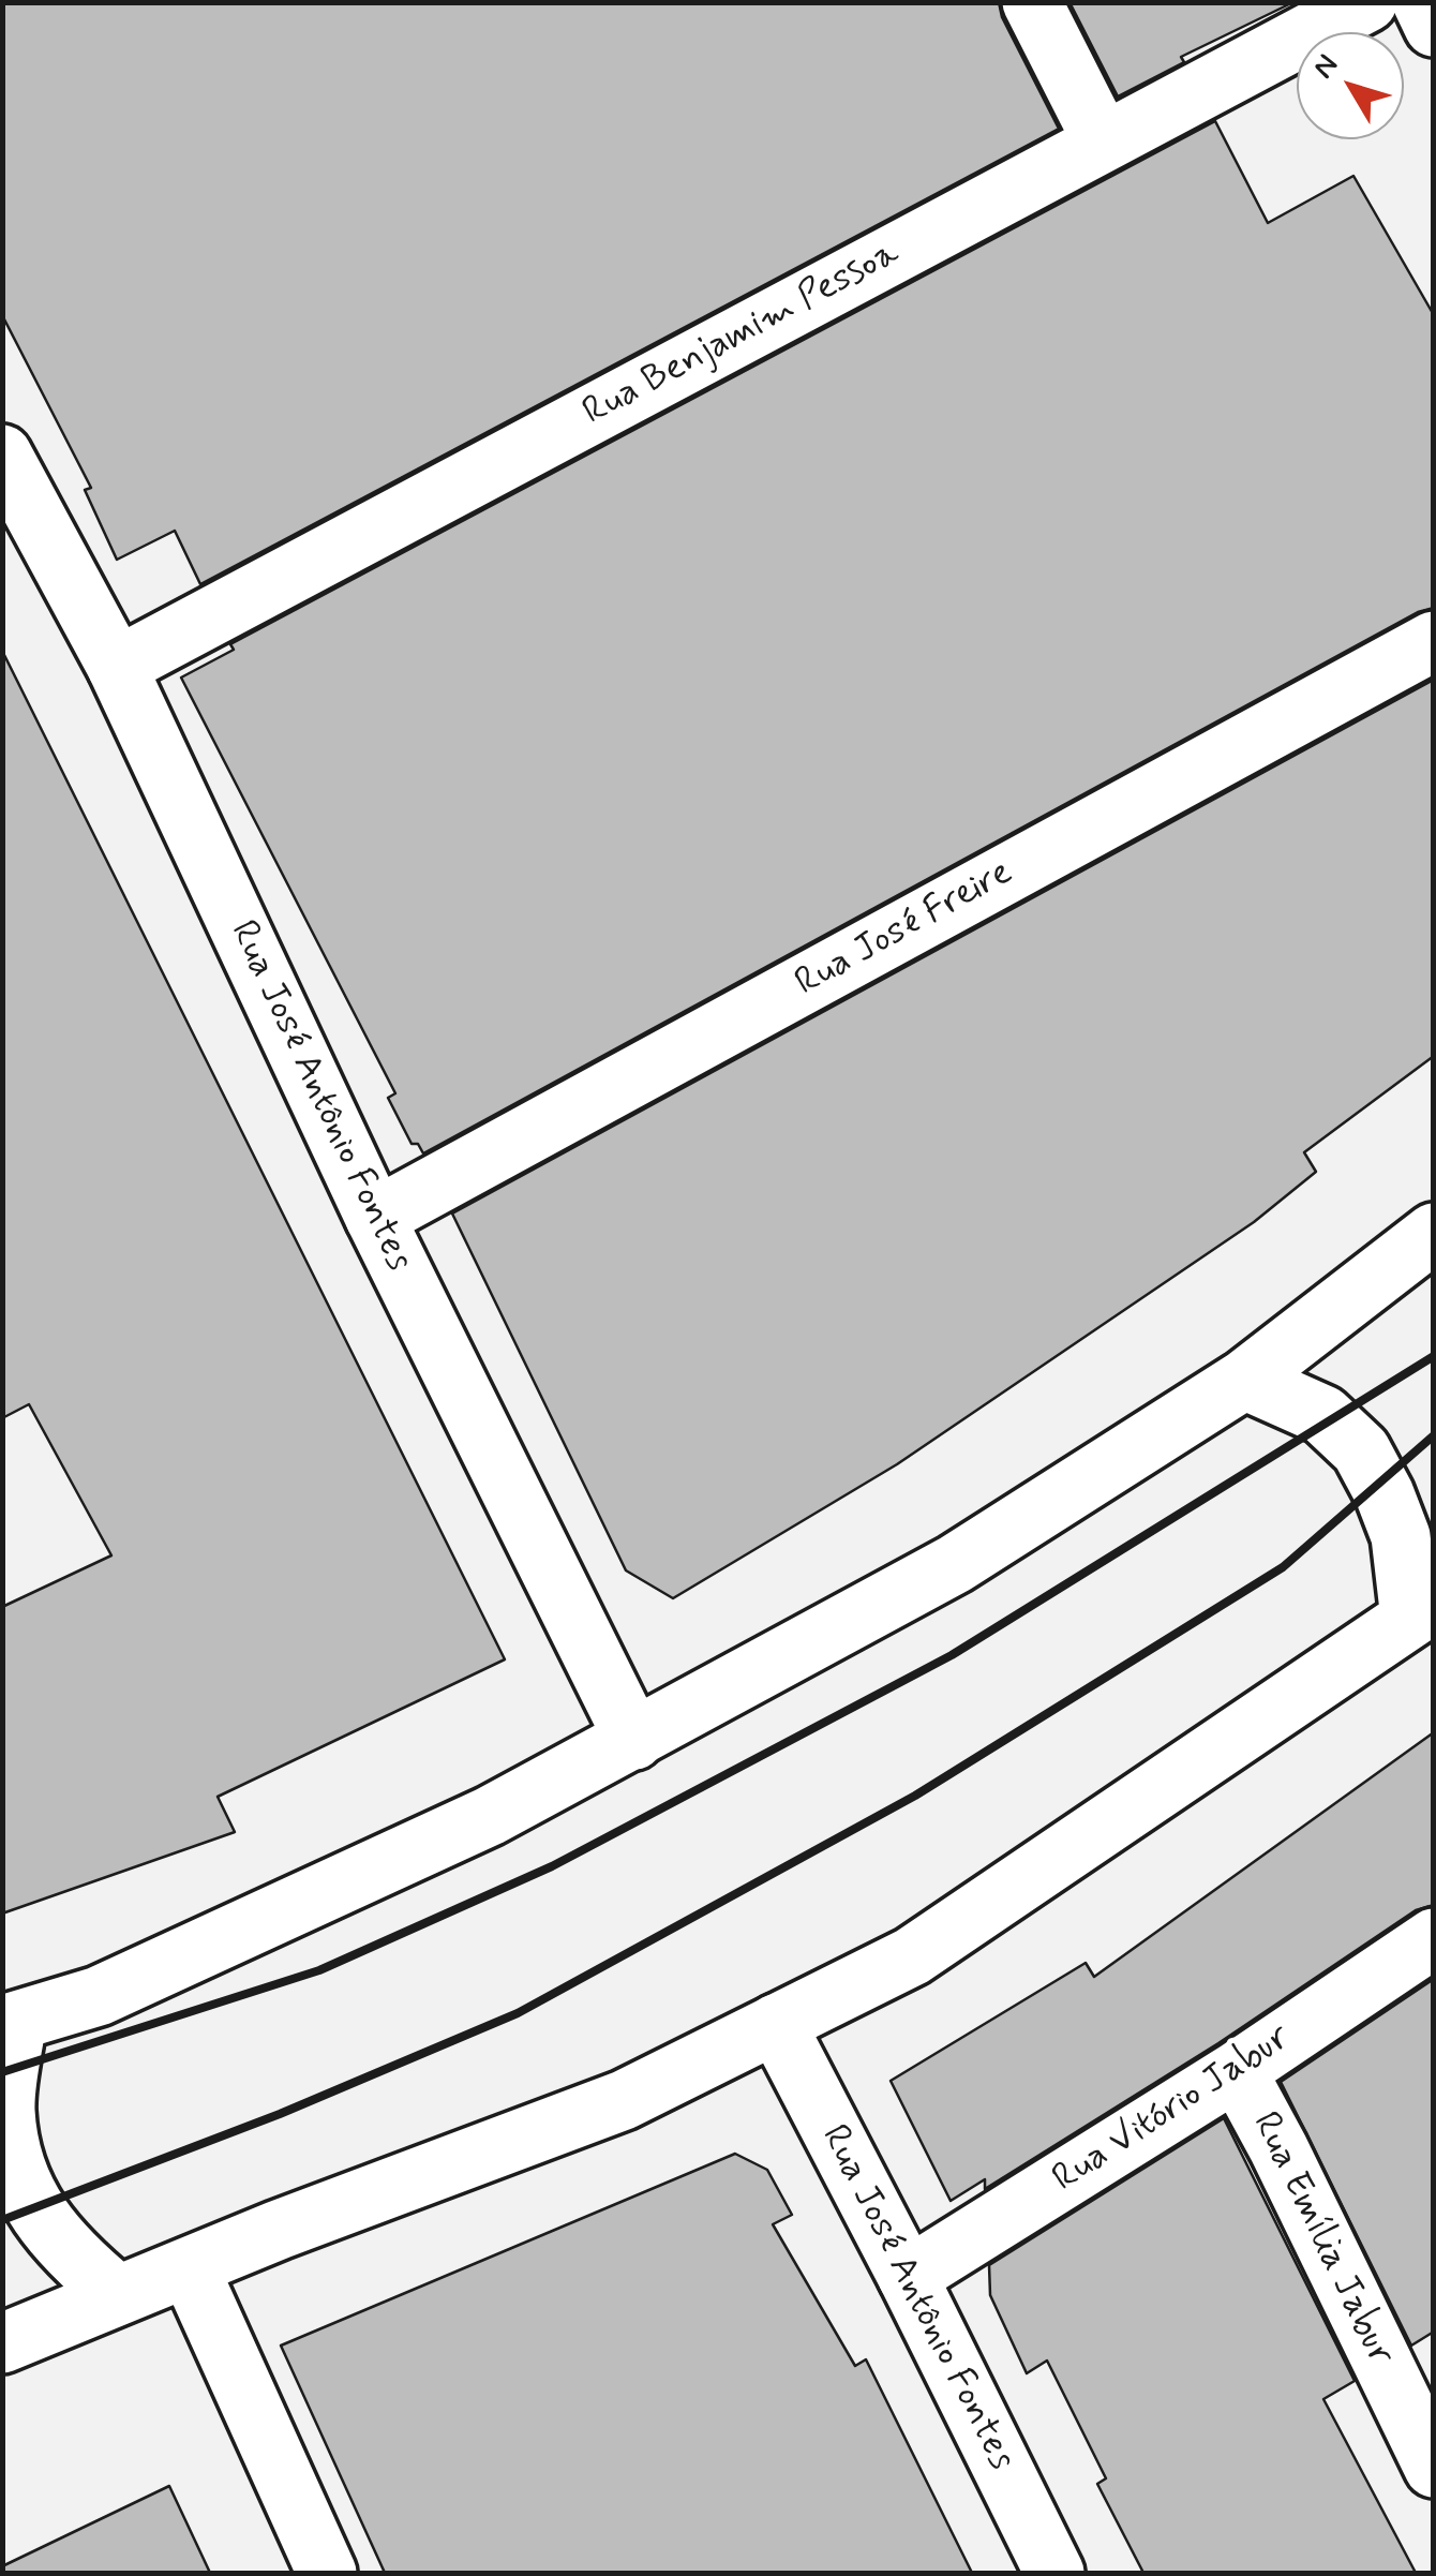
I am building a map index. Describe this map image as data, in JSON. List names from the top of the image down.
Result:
{
  "streets": {
    "street": [
      "Rua Benjamim Pessoa",
      "Rua José Freire",
      "Rua José Antônio Fontes",
      "Rua Vitório Jabur",
      "Rua Emília Jabur"
    ]
  },
  "crossings": [
    ["Rua Benjamim Pessoa", "Rua José Antônio Fontes"],
    ["Rua José Freire", "Rua José Antônio Fontes"],
    ["Rua José Antônio Fontes", "Rua Vitório Jabur"],
    ["Rua Vitório Jabur", "Rua Emília Jabur"]
  ],
  "north": "top left"
}
